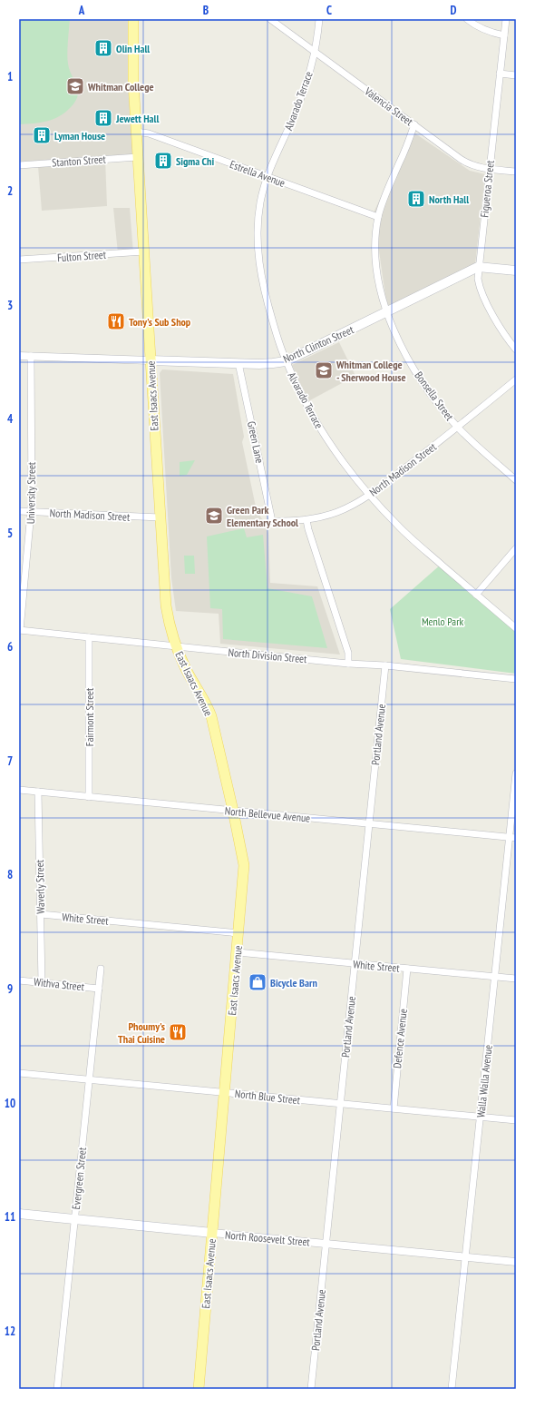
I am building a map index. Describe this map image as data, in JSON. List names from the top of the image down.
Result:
{
  "streets": {
    "main road": ["North Clinton Street", "East Isaacs Avenue", "North Roosevelt Street"],
    "street": [
      "Alvarado Terrace",
      "Valencia Street",
      "Stanton Street",
      "Estrella Avenue",
      "Figueroa Street",
      "Fulton Street",
      "Bonsella Street",
      "Green Lane",
      "North Madison Street",
      "University Street",
      "North Division Street",
      "Fairmont Street",
      "Portland Avenue",
      "North Bellevue Avenue",
      "Waverly Street",
      "White Street",
      "Withva Street",
      "Defence Avenue",
      "Walla Walla Avenue",
      "North Blue Street",
      "Evergreen Street"
    ]
  },
  "crossings": [
    ["Alvarado Terrace", "Valencia Street"],
    ["Alvarado Terrace", "Estrella Avenue"],
    ["Alvarado Terrace", "North Clinton Street"],
    ["Alvarado Terrace", "North Madison Street"],
    ["Valencia Street", "Figueroa Street"],
    ["Valencia Street", "Bonsella Street"],
    ["Stanton Street", "East Isaacs Avenue"],
    ["Estrella Avenue", "East Isaacs Avenue"],
    ["Estrella Avenue", "Bonsella Street"],
    ["Figueroa Street", "North Clinton Street"],
    ["Fulton Street", "East Isaacs Avenue"],
    ["North Clinton Street", "East Isaacs Avenue"],
    ["North Clinton Street", "Bonsella Street"],
    ["North Clinton Street", "Green Lane"],
    ["North Clinton Street", "University Street"],
    ["East Isaacs Avenue", "North Madison Street"],
    ["East Isaacs Avenue", "North Division Street"],
    ["East Isaacs Avenue", "North Bellevue Avenue"],
    ["East Isaacs Avenue", "White Street"],
    ["East Isaacs Avenue", "North Blue Street"],
    ["East Isaacs Avenue", "North Roosevelt Street"],
    ["Bonsella Street", "North Madison Street"],
    ["Green Lane", "North Madison Street"],
    ["North Madison Street", "University Street"],
    ["University Street", "North Division Street"],
    ["North Division Street", "Fairmont Street"],
    ["North Division Street", "Portland Avenue"],
    ["Fairmont Street", "North Bellevue Avenue"],
    ["Portland Avenue", "North Bellevue Avenue"],
    ["Portland Avenue", "White Street"],
    ["Portland Avenue", "North Blue Street"],
    ["Portland Avenue", "North Roosevelt Street"],
    ["North Bellevue Avenue", "Waverly Street"],
    ["North Bellevue Avenue", "Walla Walla Avenue"],
    ["Waverly Street", "White Street"],
    ["Waverly Street", "Withva Street"],
    ["White Street", "Defence Avenue"],
    ["White Street", "Walla Walla Avenue"],
    ["Withva Street", "Evergreen Street"],
    ["Defence Avenue", "North Blue Street"],
    ["Walla Walla Avenue", "North Blue Street"],
    ["Walla Walla Avenue", "North Roosevelt Street"],
    ["North Blue Street", "Evergreen Street"],
    ["Evergreen Street", "North Roosevelt Street"]
  ],
  "parks": ["Menlo Park"],
  "places": {
    "building": [
      "Olin Hall",
      "Jewett Hall",
      "Lyman House",
      "Sigma Chi",
      "North Hall"
    ],
    "school or university": ["Whitman College", "Whitman College - Sherwood House", "Green Park Elementary School"],
    "restaurant": ["Tony's Sub Shop", "Phoumy's Thai Cuisine"],
    "shop": ["Bicycle Barn"]
  },
  "grid": {
    "columns": [
      "A",
      "B",
      "C",
      "D"
    ],
    "rows": [
      "1",
      "2",
      "3",
      "4",
      "5",
      "6",
      "7",
      "8",
      "9",
      "10",
      "11",
      "12"
    ]
  }
}
